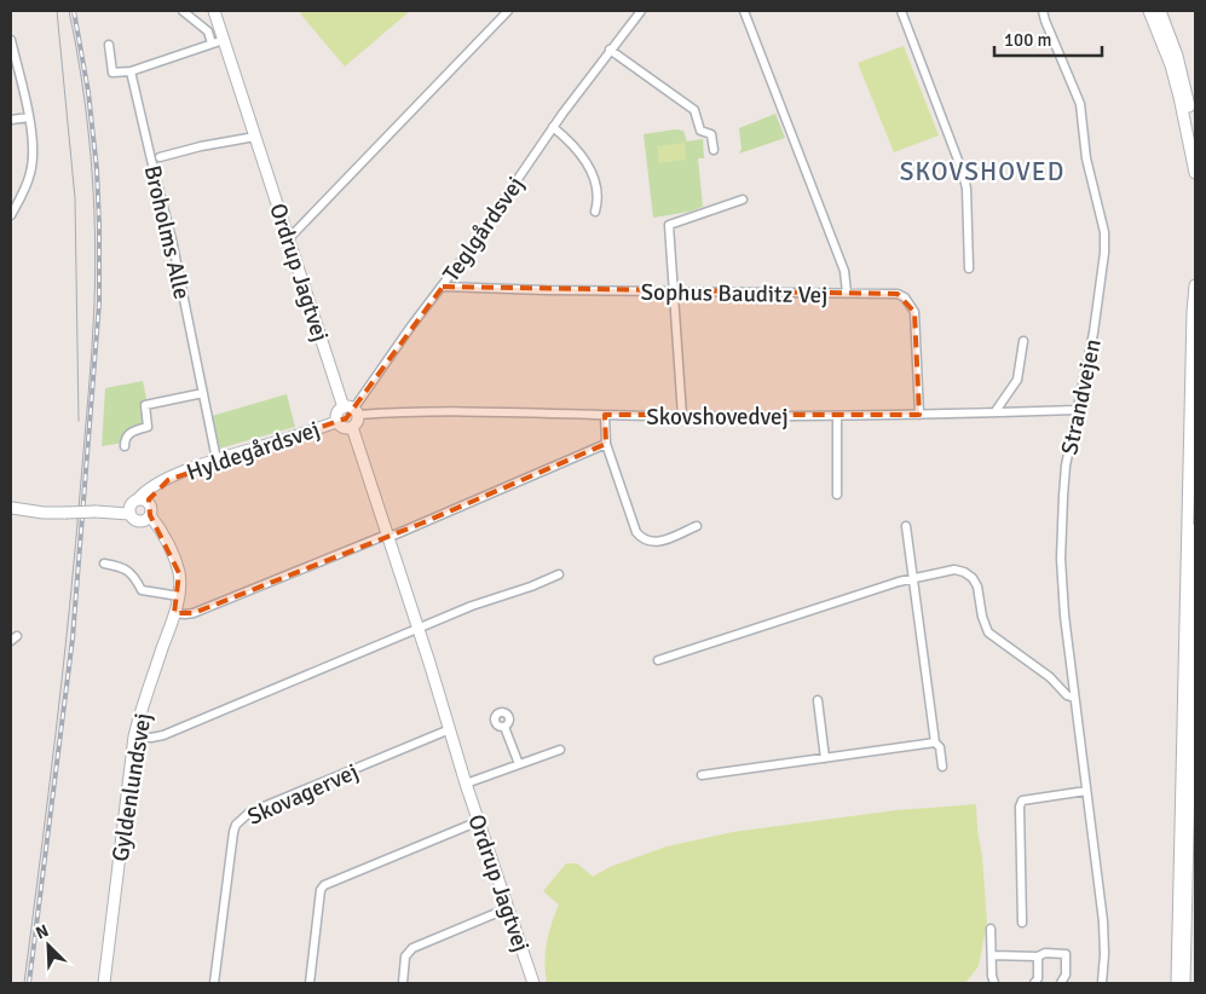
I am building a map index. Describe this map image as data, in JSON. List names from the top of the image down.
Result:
{
  "streets": {
    "street": [
      "Teglgårdsvej",
      "Broholms Alle",
      "Ordrup Jagtvej",
      "Sophus Bauditz Vej",
      "Strandvejen",
      "Skovshovedvej",
      "Hyldegårdsvej",
      "Gyldenlundsvej",
      "Skovagervej"
    ]
  },
  "crossings": [
    ["Teglgårdsvej", "Ordrup Jagtvej"],
    ["Teglgårdsvej", "Sophus Bauditz Vej"],
    ["Teglgårdsvej", "Skovshovedvej"],
    ["Teglgårdsvej", "Hyldegårdsvej"],
    ["Broholms Alle", "Hyldegårdsvej"],
    ["Ordrup Jagtvej", "Skovshovedvej"],
    ["Ordrup Jagtvej", "Hyldegårdsvej"],
    ["Ordrup Jagtvej", "Skovagervej"],
    ["Sophus Bauditz Vej", "Skovshovedvej"],
    ["Strandvejen", "Skovshovedvej"],
    ["Skovshovedvej", "Hyldegårdsvej"]
  ],
  "districts": ["SKOVSHOVED"],
  "scale_bar": "100 m",
  "north": "top left"
}
